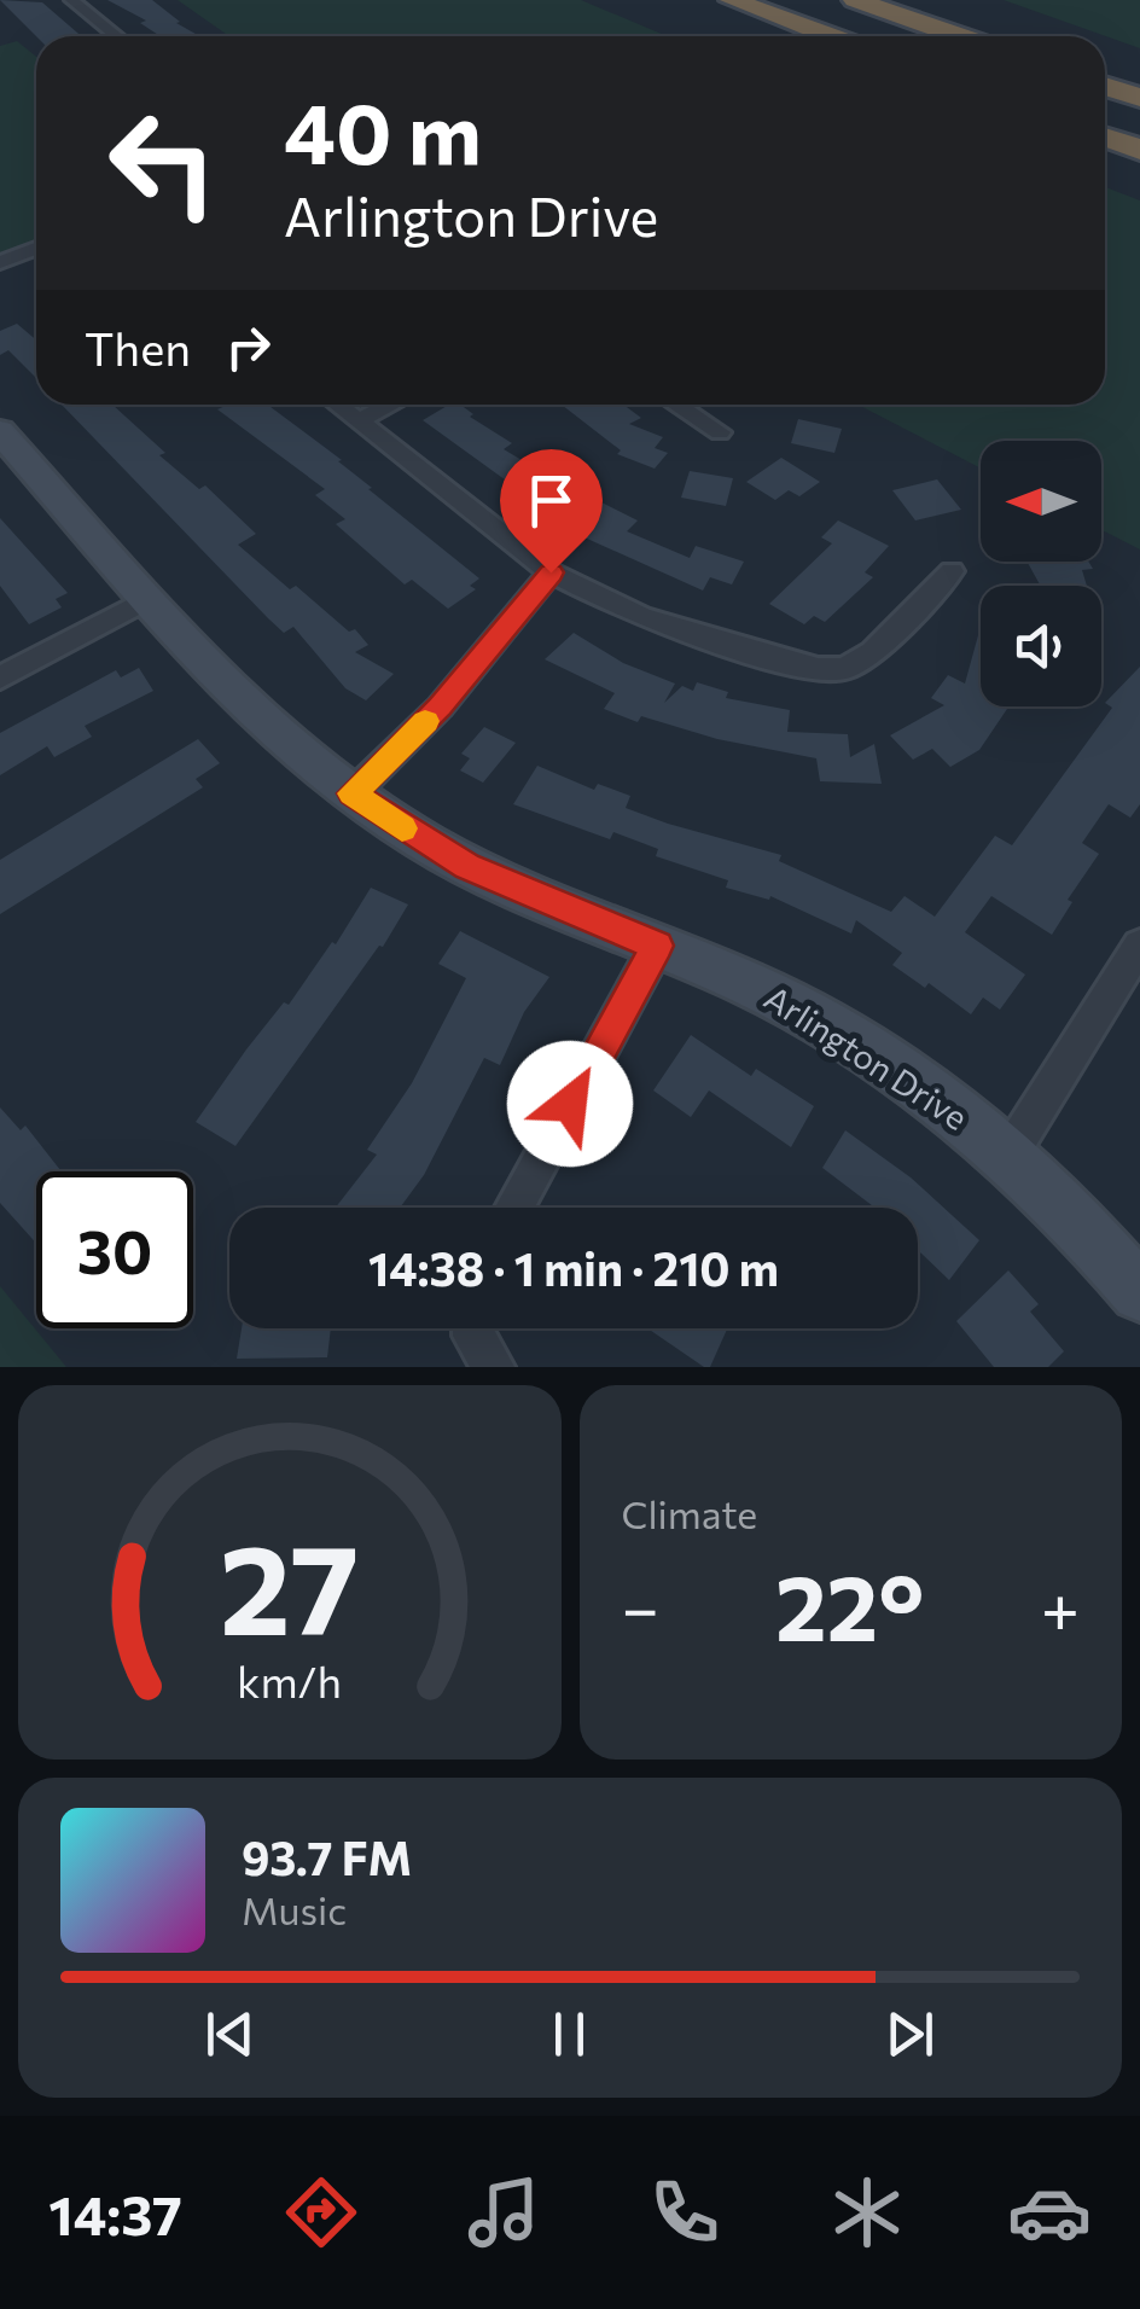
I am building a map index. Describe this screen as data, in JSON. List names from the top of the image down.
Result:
{
  "streets": {
    "street": ["Arlington Drive"]
  },
  "north": "left",
  "page": {
    "turn": ["40 m", "Arlington Drive"],
    "then": "Then",
    "limit": "30",
    "trip": "14:38 · 1 min · 210 m",
    "tile": "Climate",
    "heat": ["−", "22°", "+"],
    "song": ["93.7 FM", "Music"],
    "tabs": "14:37",
    "gauge": ["27", "km/h"]
  }
}
